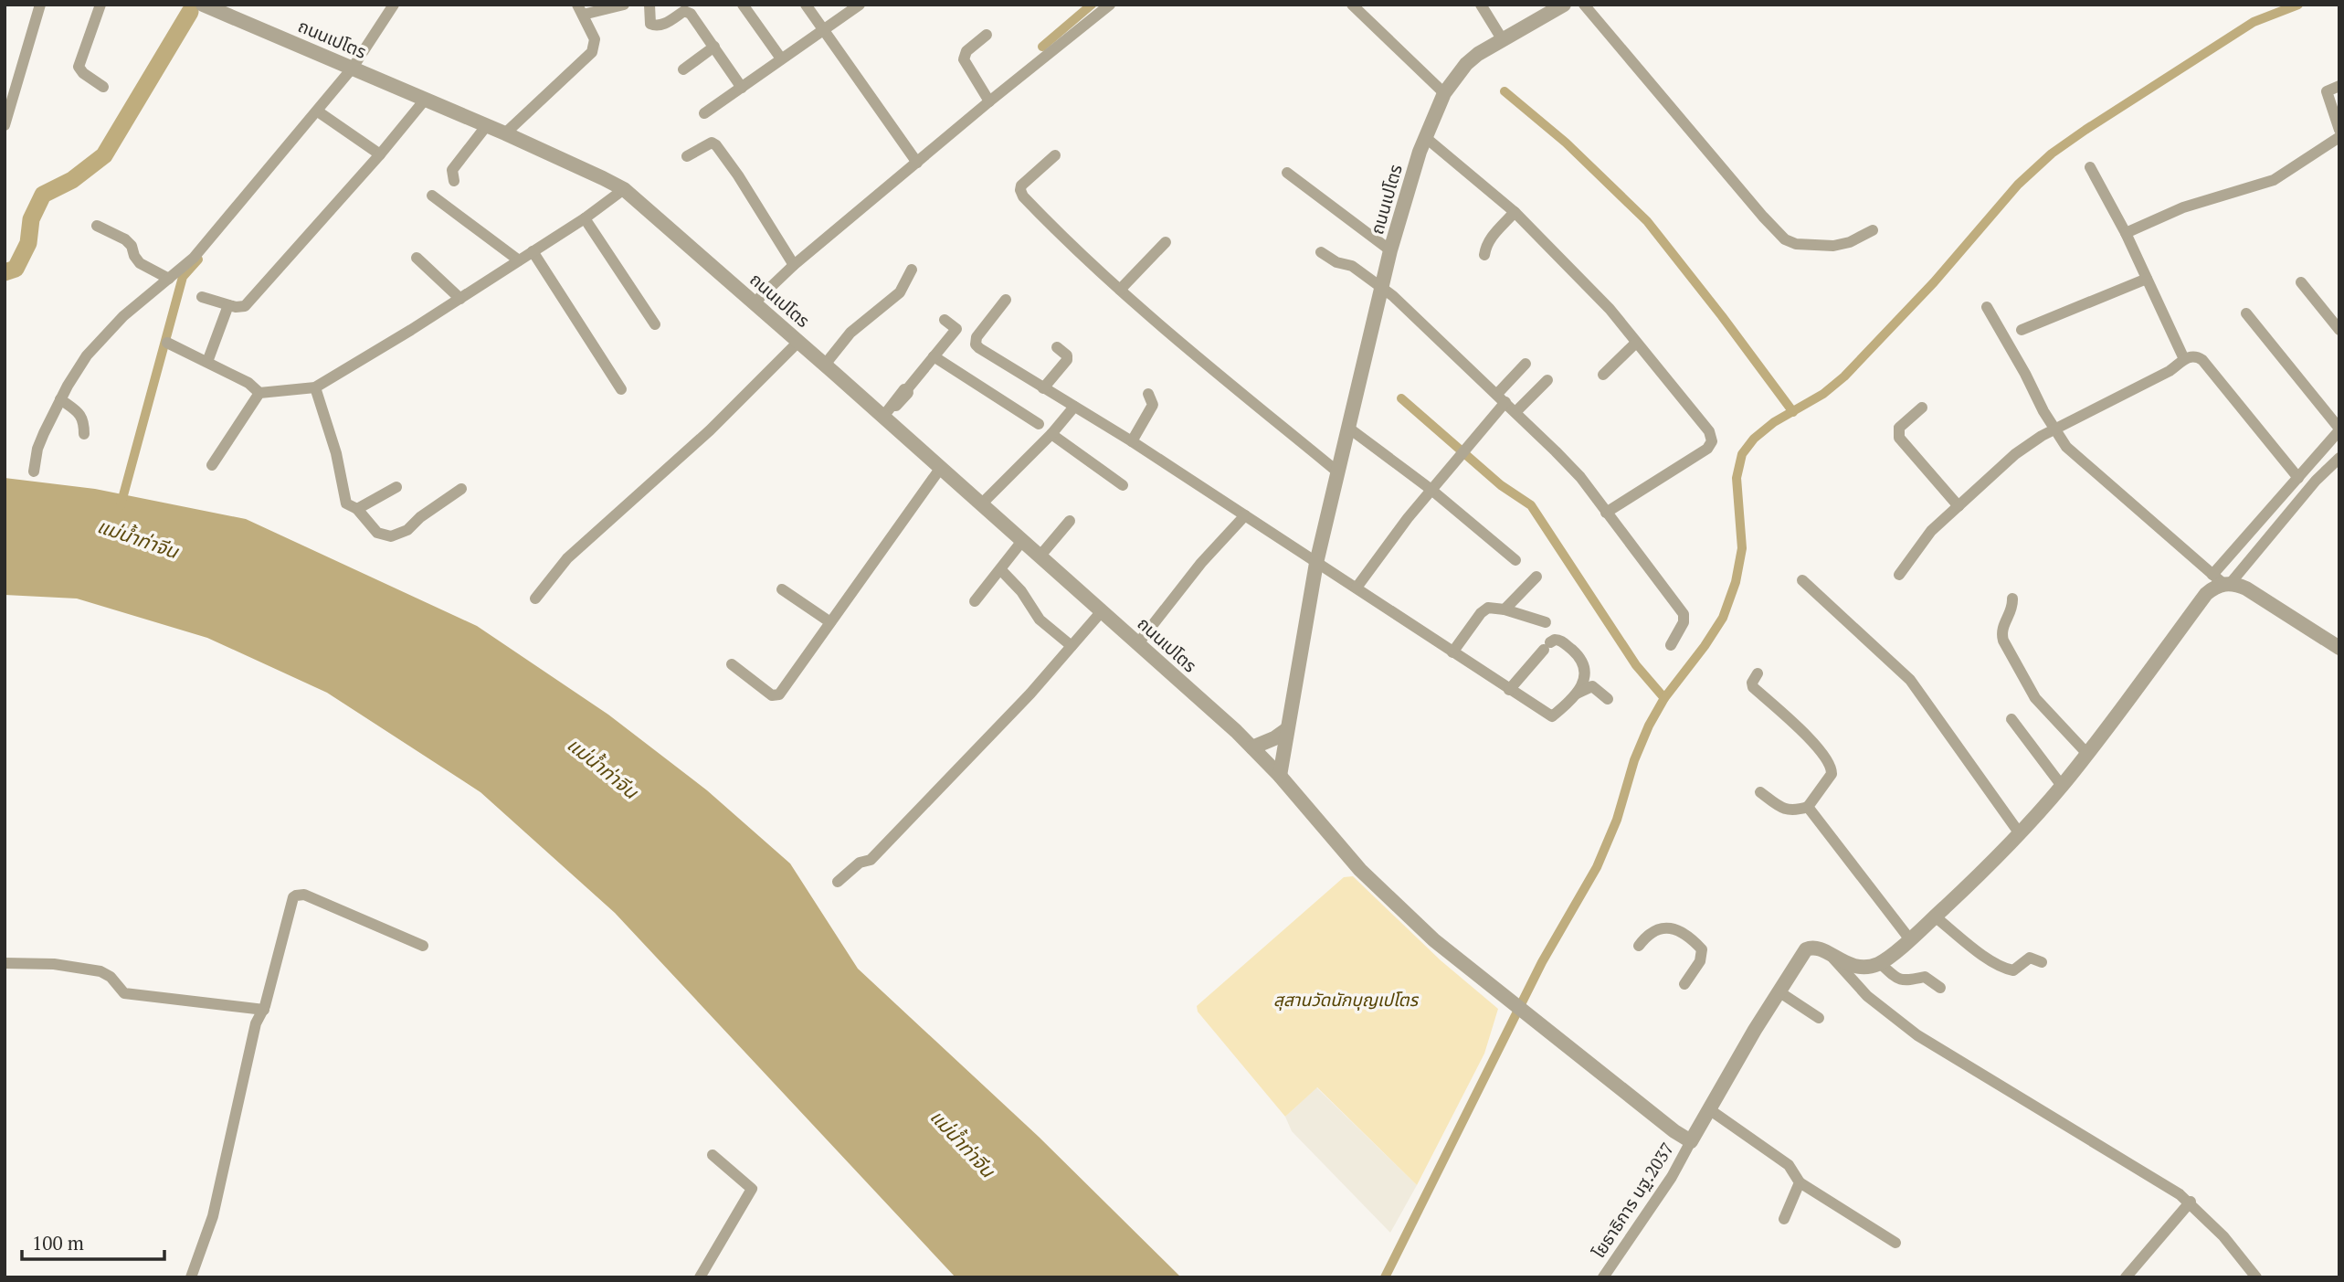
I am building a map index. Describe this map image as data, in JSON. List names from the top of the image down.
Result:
{
  "streets": {
    "street": ["ถนนเปโตร", "โยธาธิการ นฐ.2037"]
  },
  "water": ["แม่น้ำท่าจีน"],
  "parks": ["สุสานวัดนักบุญเปโตร"],
  "scale_bar": "100 m"
}
